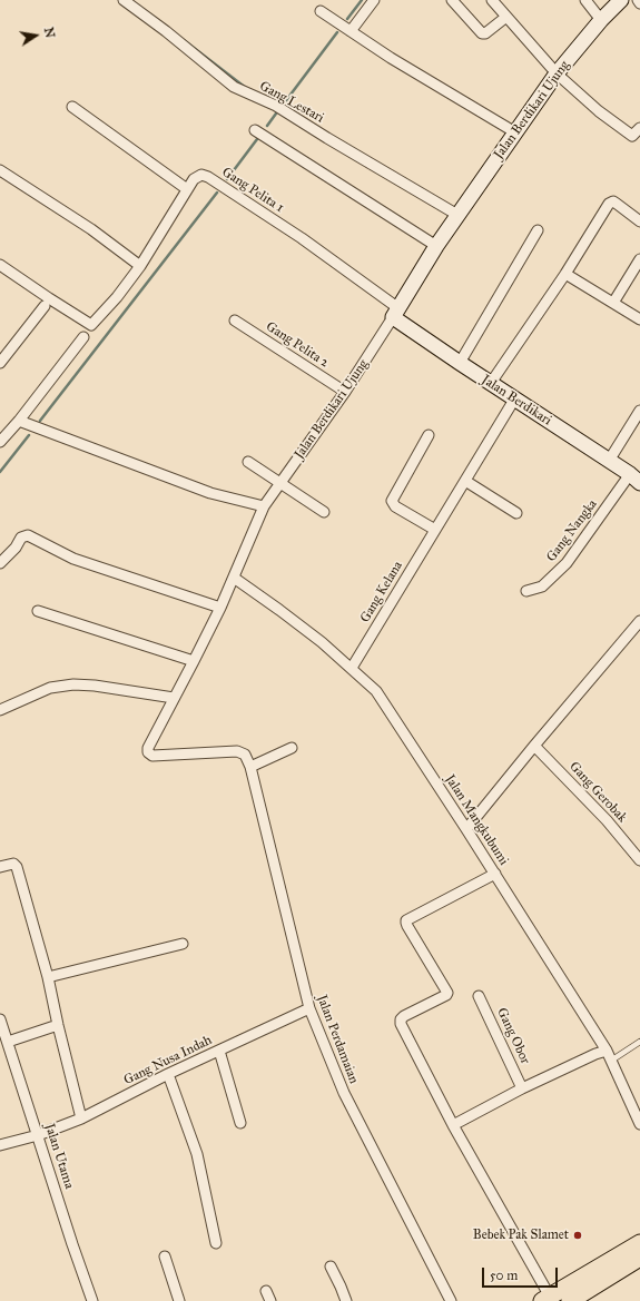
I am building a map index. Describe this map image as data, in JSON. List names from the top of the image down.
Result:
{
  "streets": {
    "street": [
      "Gang Lestari",
      "Jalan Berdikari Ujung",
      "Gang Pelita 1",
      "Gang Pelita 2",
      "Jalan Berdikari",
      "Gang Nangka",
      "Gang Kelana",
      "Gang Gerobak",
      "Jalan Mangkubumi",
      "Gang Obor",
      "Jalan Perdamaian",
      "Gang Nusa Indah",
      "Jalan Utama"
    ]
  },
  "crossings": [
    ["Gang Lestari", "Jalan Berdikari Ujung"],
    ["Jalan Berdikari Ujung", "Gang Pelita 1"],
    ["Jalan Berdikari Ujung", "Gang Pelita 2"],
    ["Jalan Berdikari Ujung", "Jalan Berdikari"],
    ["Jalan Berdikari Ujung", "Jalan Mangkubumi"],
    ["Jalan Berdikari Ujung", "Jalan Perdamaian"],
    ["Gang Pelita 1", "Jalan Berdikari"],
    ["Jalan Berdikari", "Gang Nangka"],
    ["Jalan Berdikari", "Gang Kelana"],
    ["Gang Kelana", "Jalan Mangkubumi"],
    ["Jalan Perdamaian", "Gang Nusa Indah"],
    ["Gang Nusa Indah", "Jalan Utama"]
  ],
  "places": ["Bebek Pak Slamet"],
  "scale_bar": "50 m",
  "north": "right"
}
